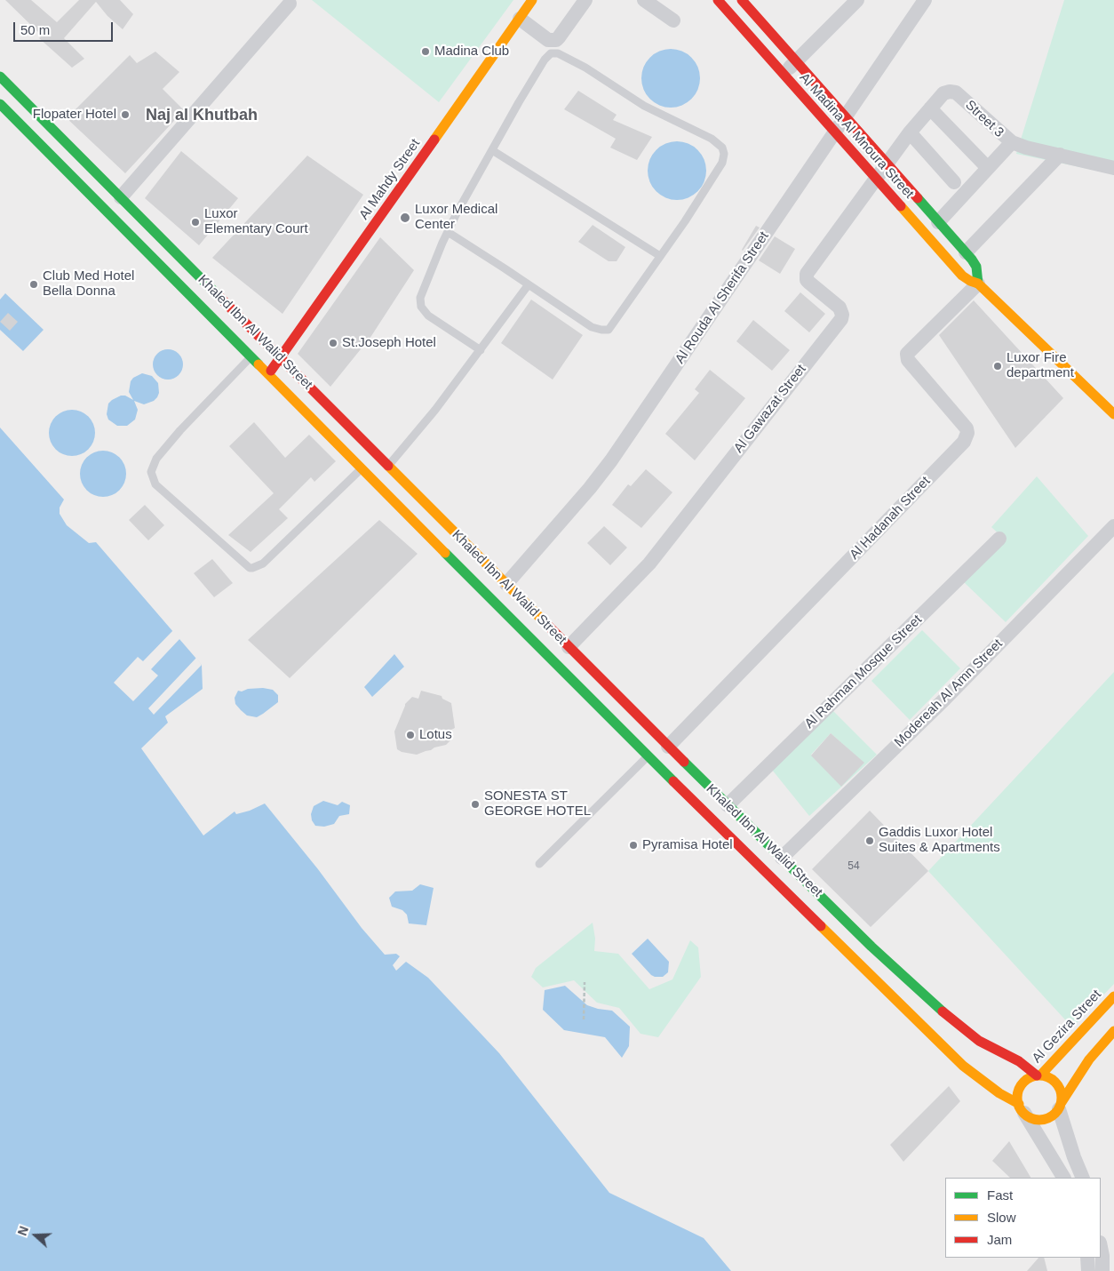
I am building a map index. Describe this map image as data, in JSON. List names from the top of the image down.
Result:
{
  "streets": {
    "main road": [
      "Al Madina Al Mnoura Street",
      "Al Mahdy Street",
      "Khaled Ibn Al Walid Street",
      "Al Gezira Street"
    ],
    "street": [
      "Street 3",
      "Al Rouda Al Sherifa Street",
      "Al Gawazat Street",
      "Al Hadanah Street",
      "Al Rahman Mosque Street",
      "Modereah Al Amn Street"
    ]
  },
  "crossings": [
    ["Street 3", "Al Madina Al Mnoura Street"],
    ["Street 3", "Al Gawazat Street"],
    ["Al Madina Al Mnoura Street", "Al Rouda Al Sherifa Street"],
    ["Al Madina Al Mnoura Street", "Al Gawazat Street"],
    ["Al Madina Al Mnoura Street", "Al Hadanah Street"],
    ["Al Mahdy Street", "Khaled Ibn Al Walid Street"],
    ["Al Rouda Al Sherifa Street", "Khaled Ibn Al Walid Street"],
    ["Khaled Ibn Al Walid Street", "Al Gawazat Street"],
    ["Khaled Ibn Al Walid Street", "Al Hadanah Street"],
    ["Khaled Ibn Al Walid Street", "Al Rahman Mosque Street"],
    ["Khaled Ibn Al Walid Street", "Modereah Al Amn Street"],
    ["Khaled Ibn Al Walid Street", "Al Gezira Street"]
  ],
  "districts": ["Naj al Khutbah"],
  "places": [
    "Madina Club",
    "Flopater Hotel",
    "Luxor Medical Center",
    "Luxor Elementary Court",
    "Club Med Hotel Bella Donna",
    "St.Joseph Hotel",
    "Luxor Fire department",
    "Lotus",
    "SONESTA ST GEORGE HOTEL",
    "Gaddis Luxor Hotel Suites & Apartments",
    "Pyramisa Hotel"
  ],
  "house_numbers": ["54"],
  "legend": ["Fast", "Slow", "Jam"],
  "scale_bar": "50 m",
  "north": "left"
}
